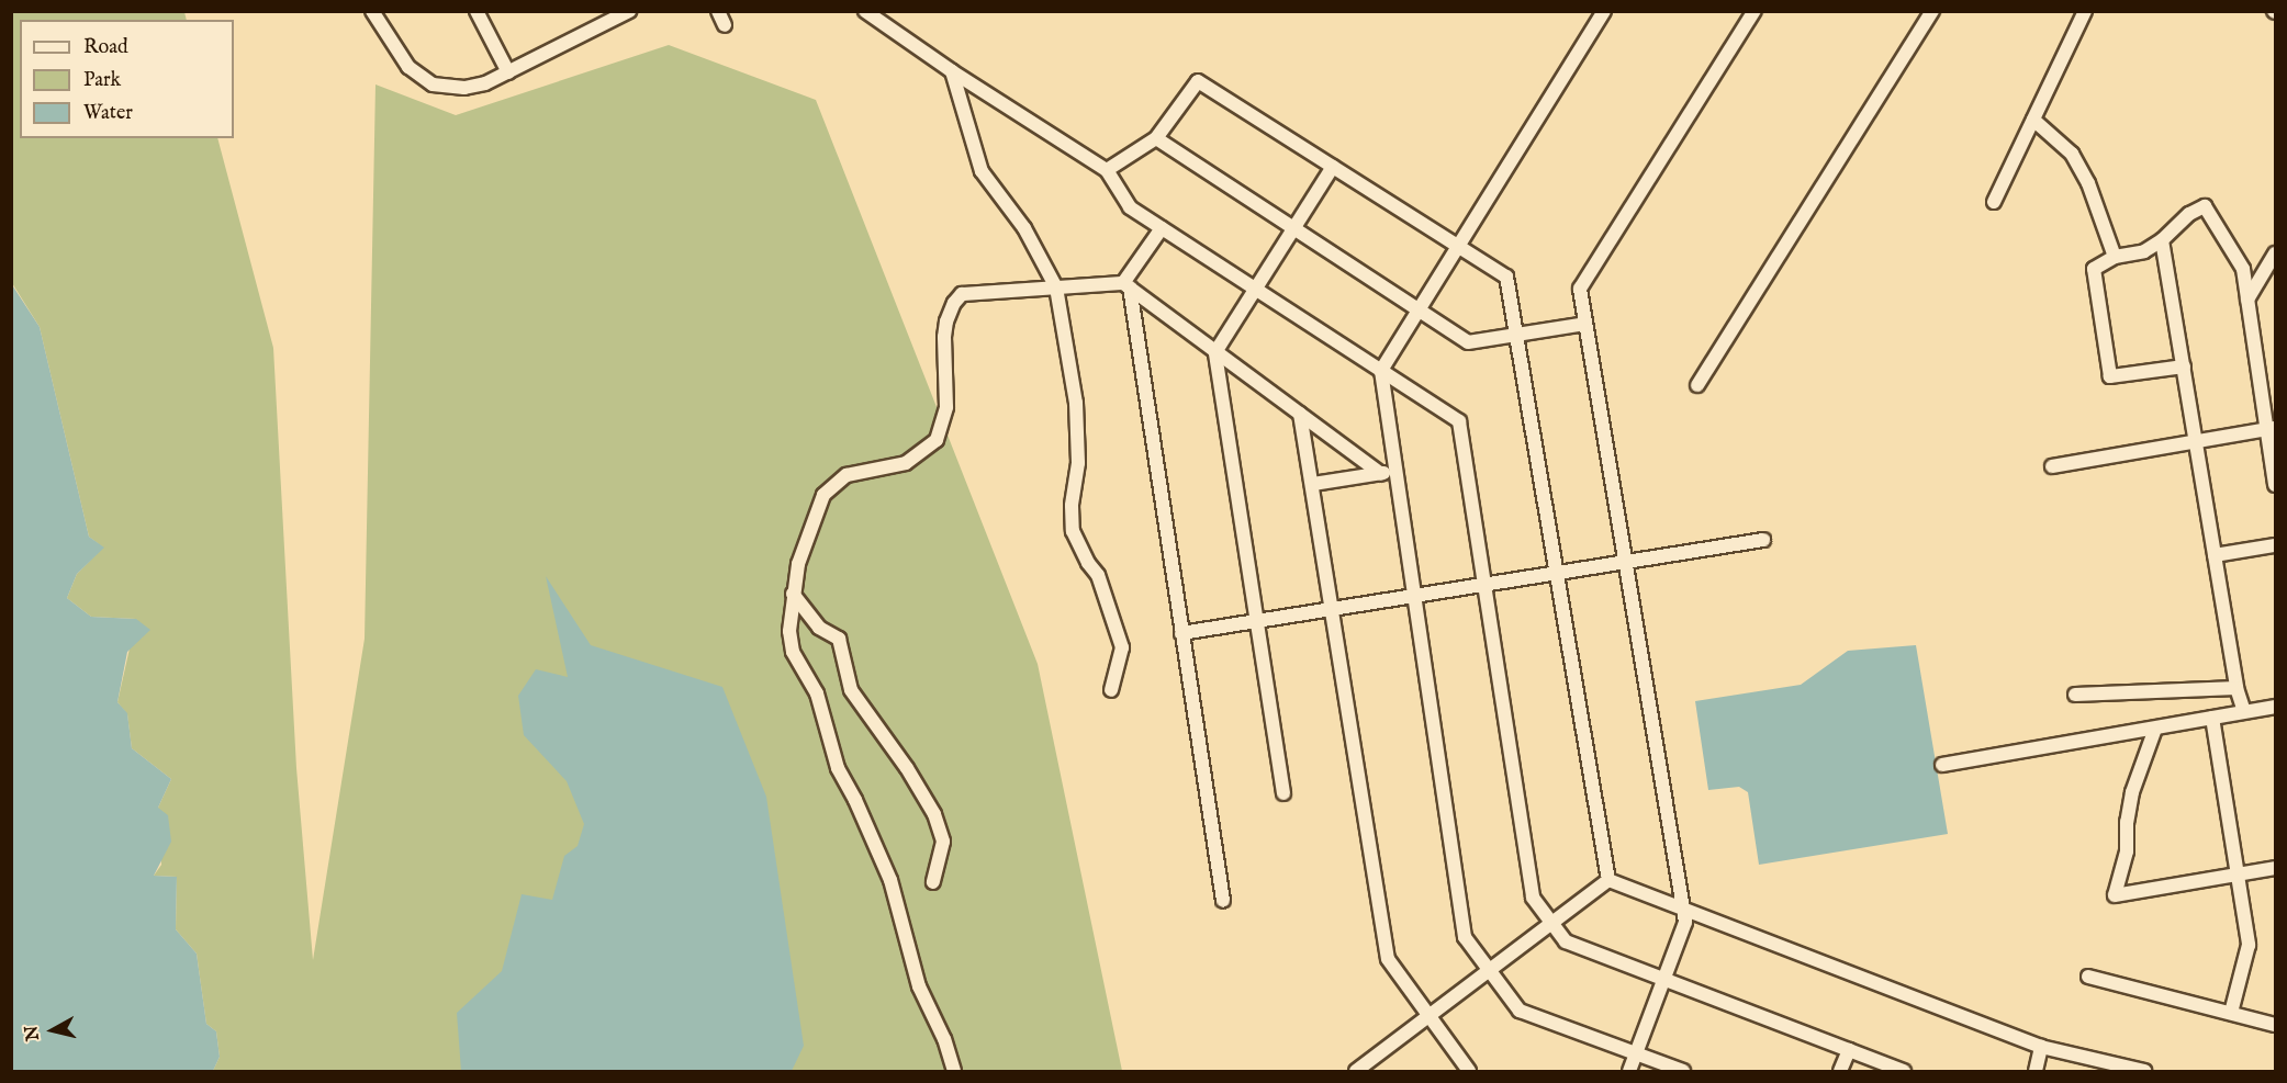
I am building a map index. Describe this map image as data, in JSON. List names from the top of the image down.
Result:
{
  "legend": ["Road", "Park", "Water"],
  "north": "left"
}
